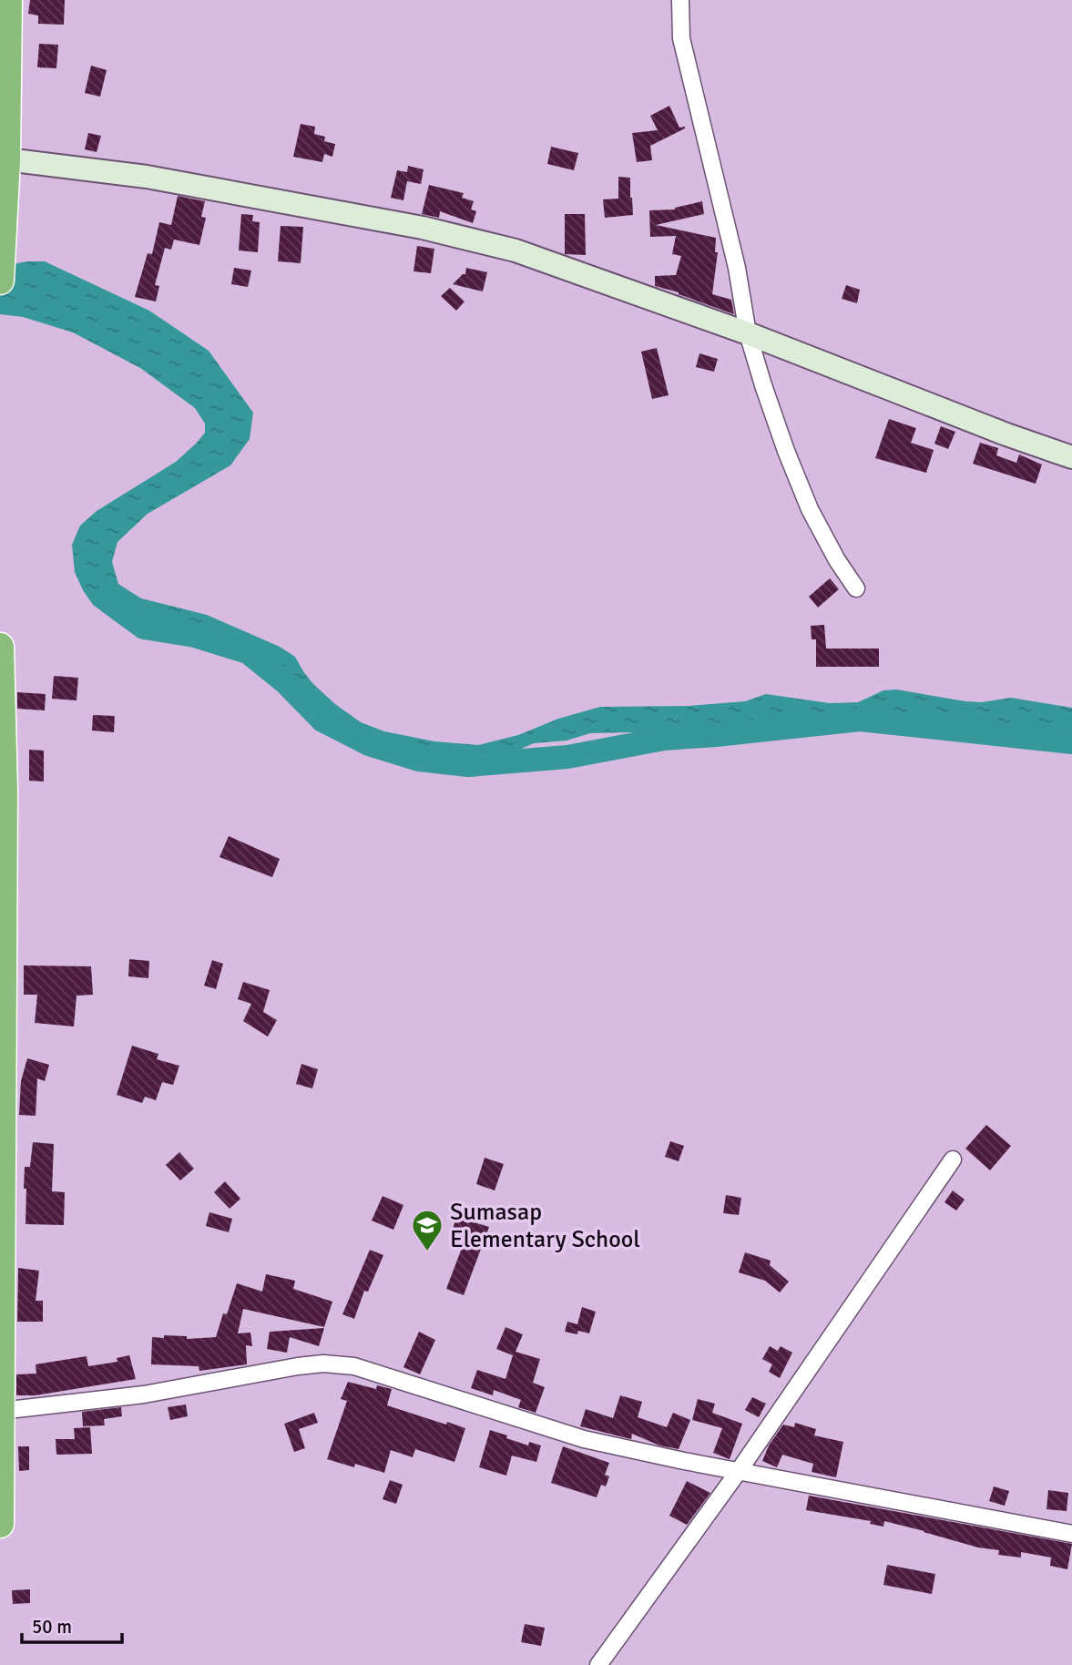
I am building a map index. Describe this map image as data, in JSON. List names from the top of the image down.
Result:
{
  "places": {
    "school or university": ["Sumasap Elementary School"]
  },
  "scale_bar": "50 m"
}
